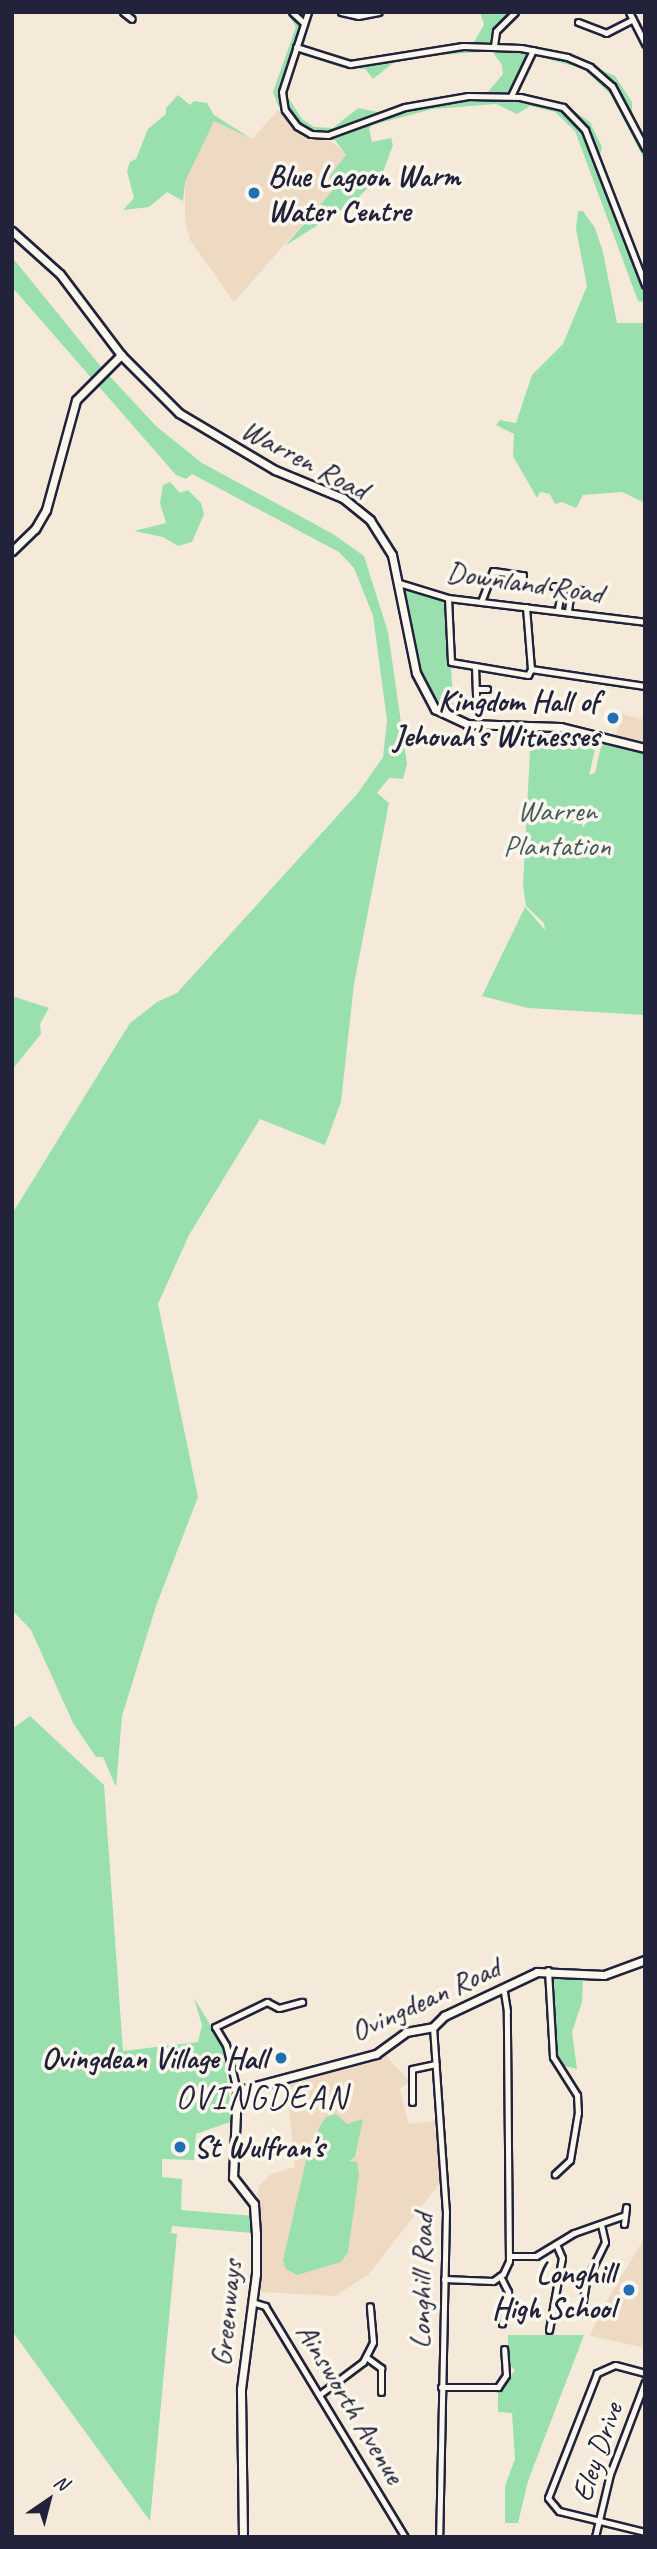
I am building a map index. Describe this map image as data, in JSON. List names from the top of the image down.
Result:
{
  "streets": {
    "street": [
      "Warren Road",
      "Downland Road",
      "Ovingdean Road",
      "Longhill Road",
      "Greenways",
      "Ainsworth Avenue",
      "Eley Drive"
    ]
  },
  "crossings": [
    ["Warren Road", "Downland Road"],
    ["Ovingdean Road", "Longhill Road"],
    ["Ovingdean Road", "Greenways"],
    ["Greenways", "Ainsworth Avenue"]
  ],
  "districts": ["OVINGDEAN"],
  "parks": ["Warren Plantation"],
  "places": [
    "Blue Lagoon Warm Water Centre",
    "Kingdom Hall of Jehovah's Witnesses",
    "Ovingdean Village Hall",
    "St Wulfran's",
    "Longhill High School"
  ],
  "north": "top right"
}
